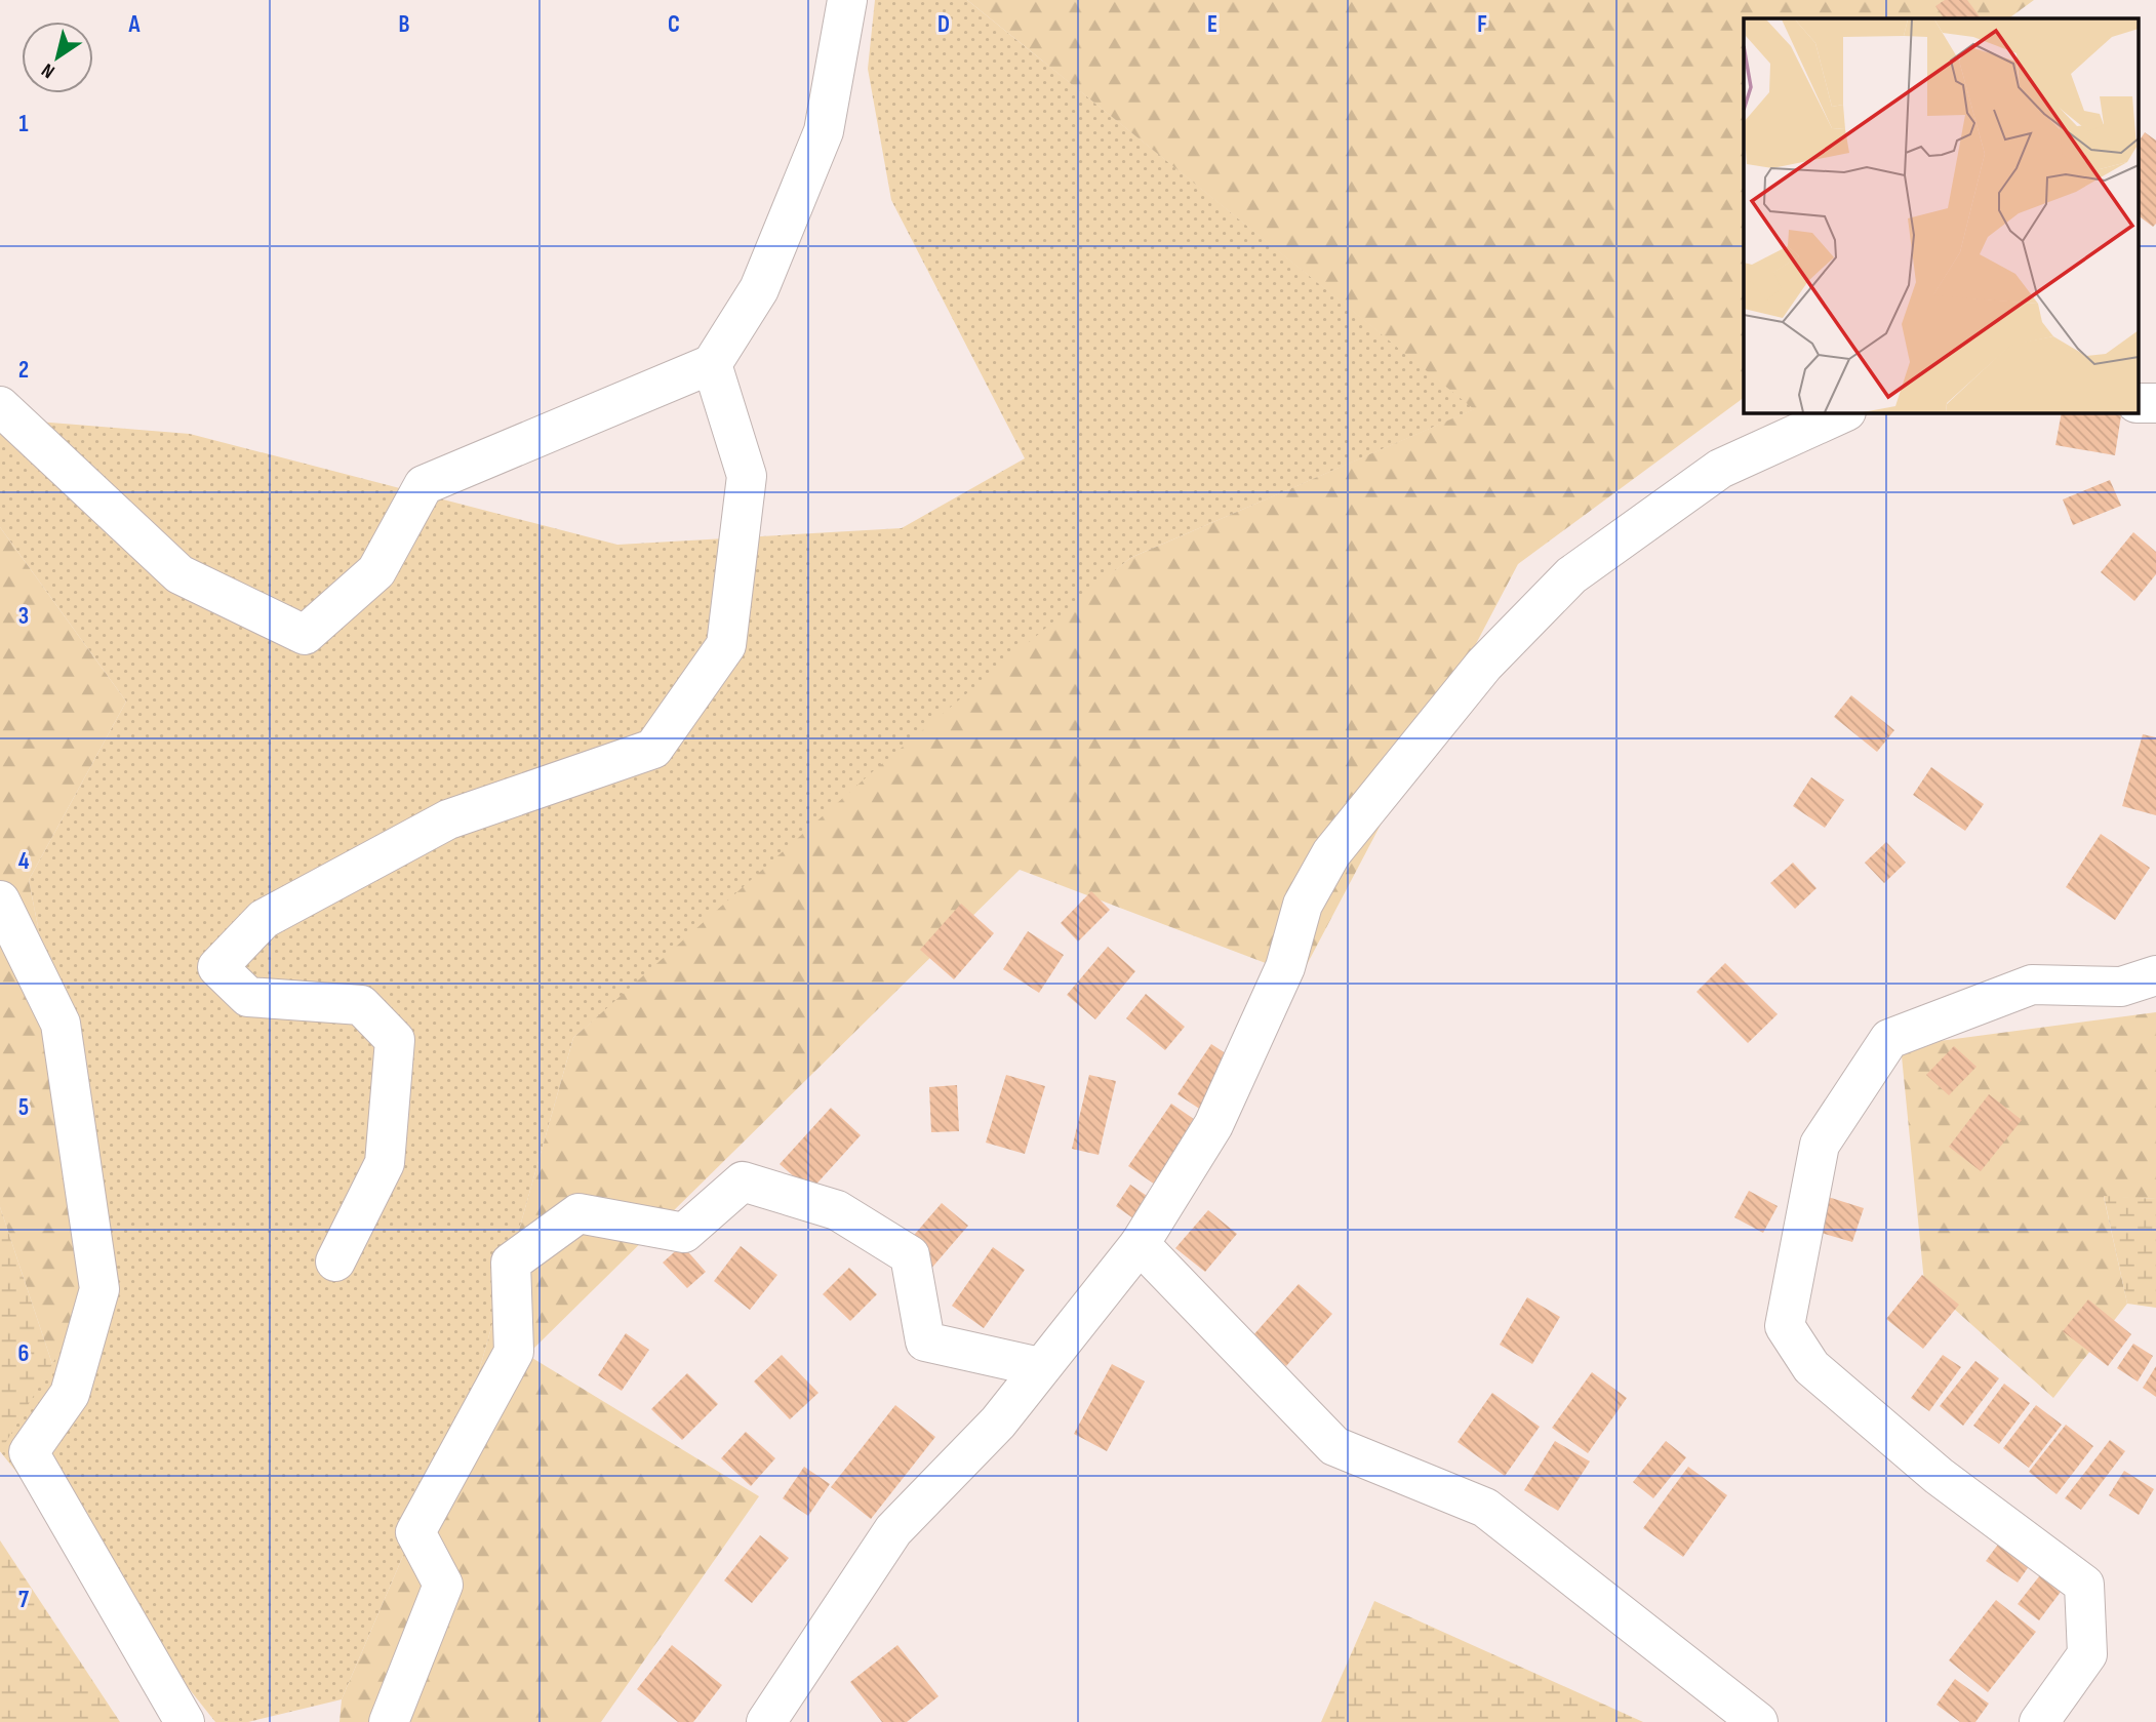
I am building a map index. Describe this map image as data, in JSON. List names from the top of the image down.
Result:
{
  "north": "bottom left",
  "grid": {
    "columns": [
      "A",
      "B",
      "C",
      "D",
      "E",
      "F"
    ],
    "rows": [
      "1",
      "2",
      "3",
      "4",
      "5",
      "6",
      "7"
    ]
  }
}
